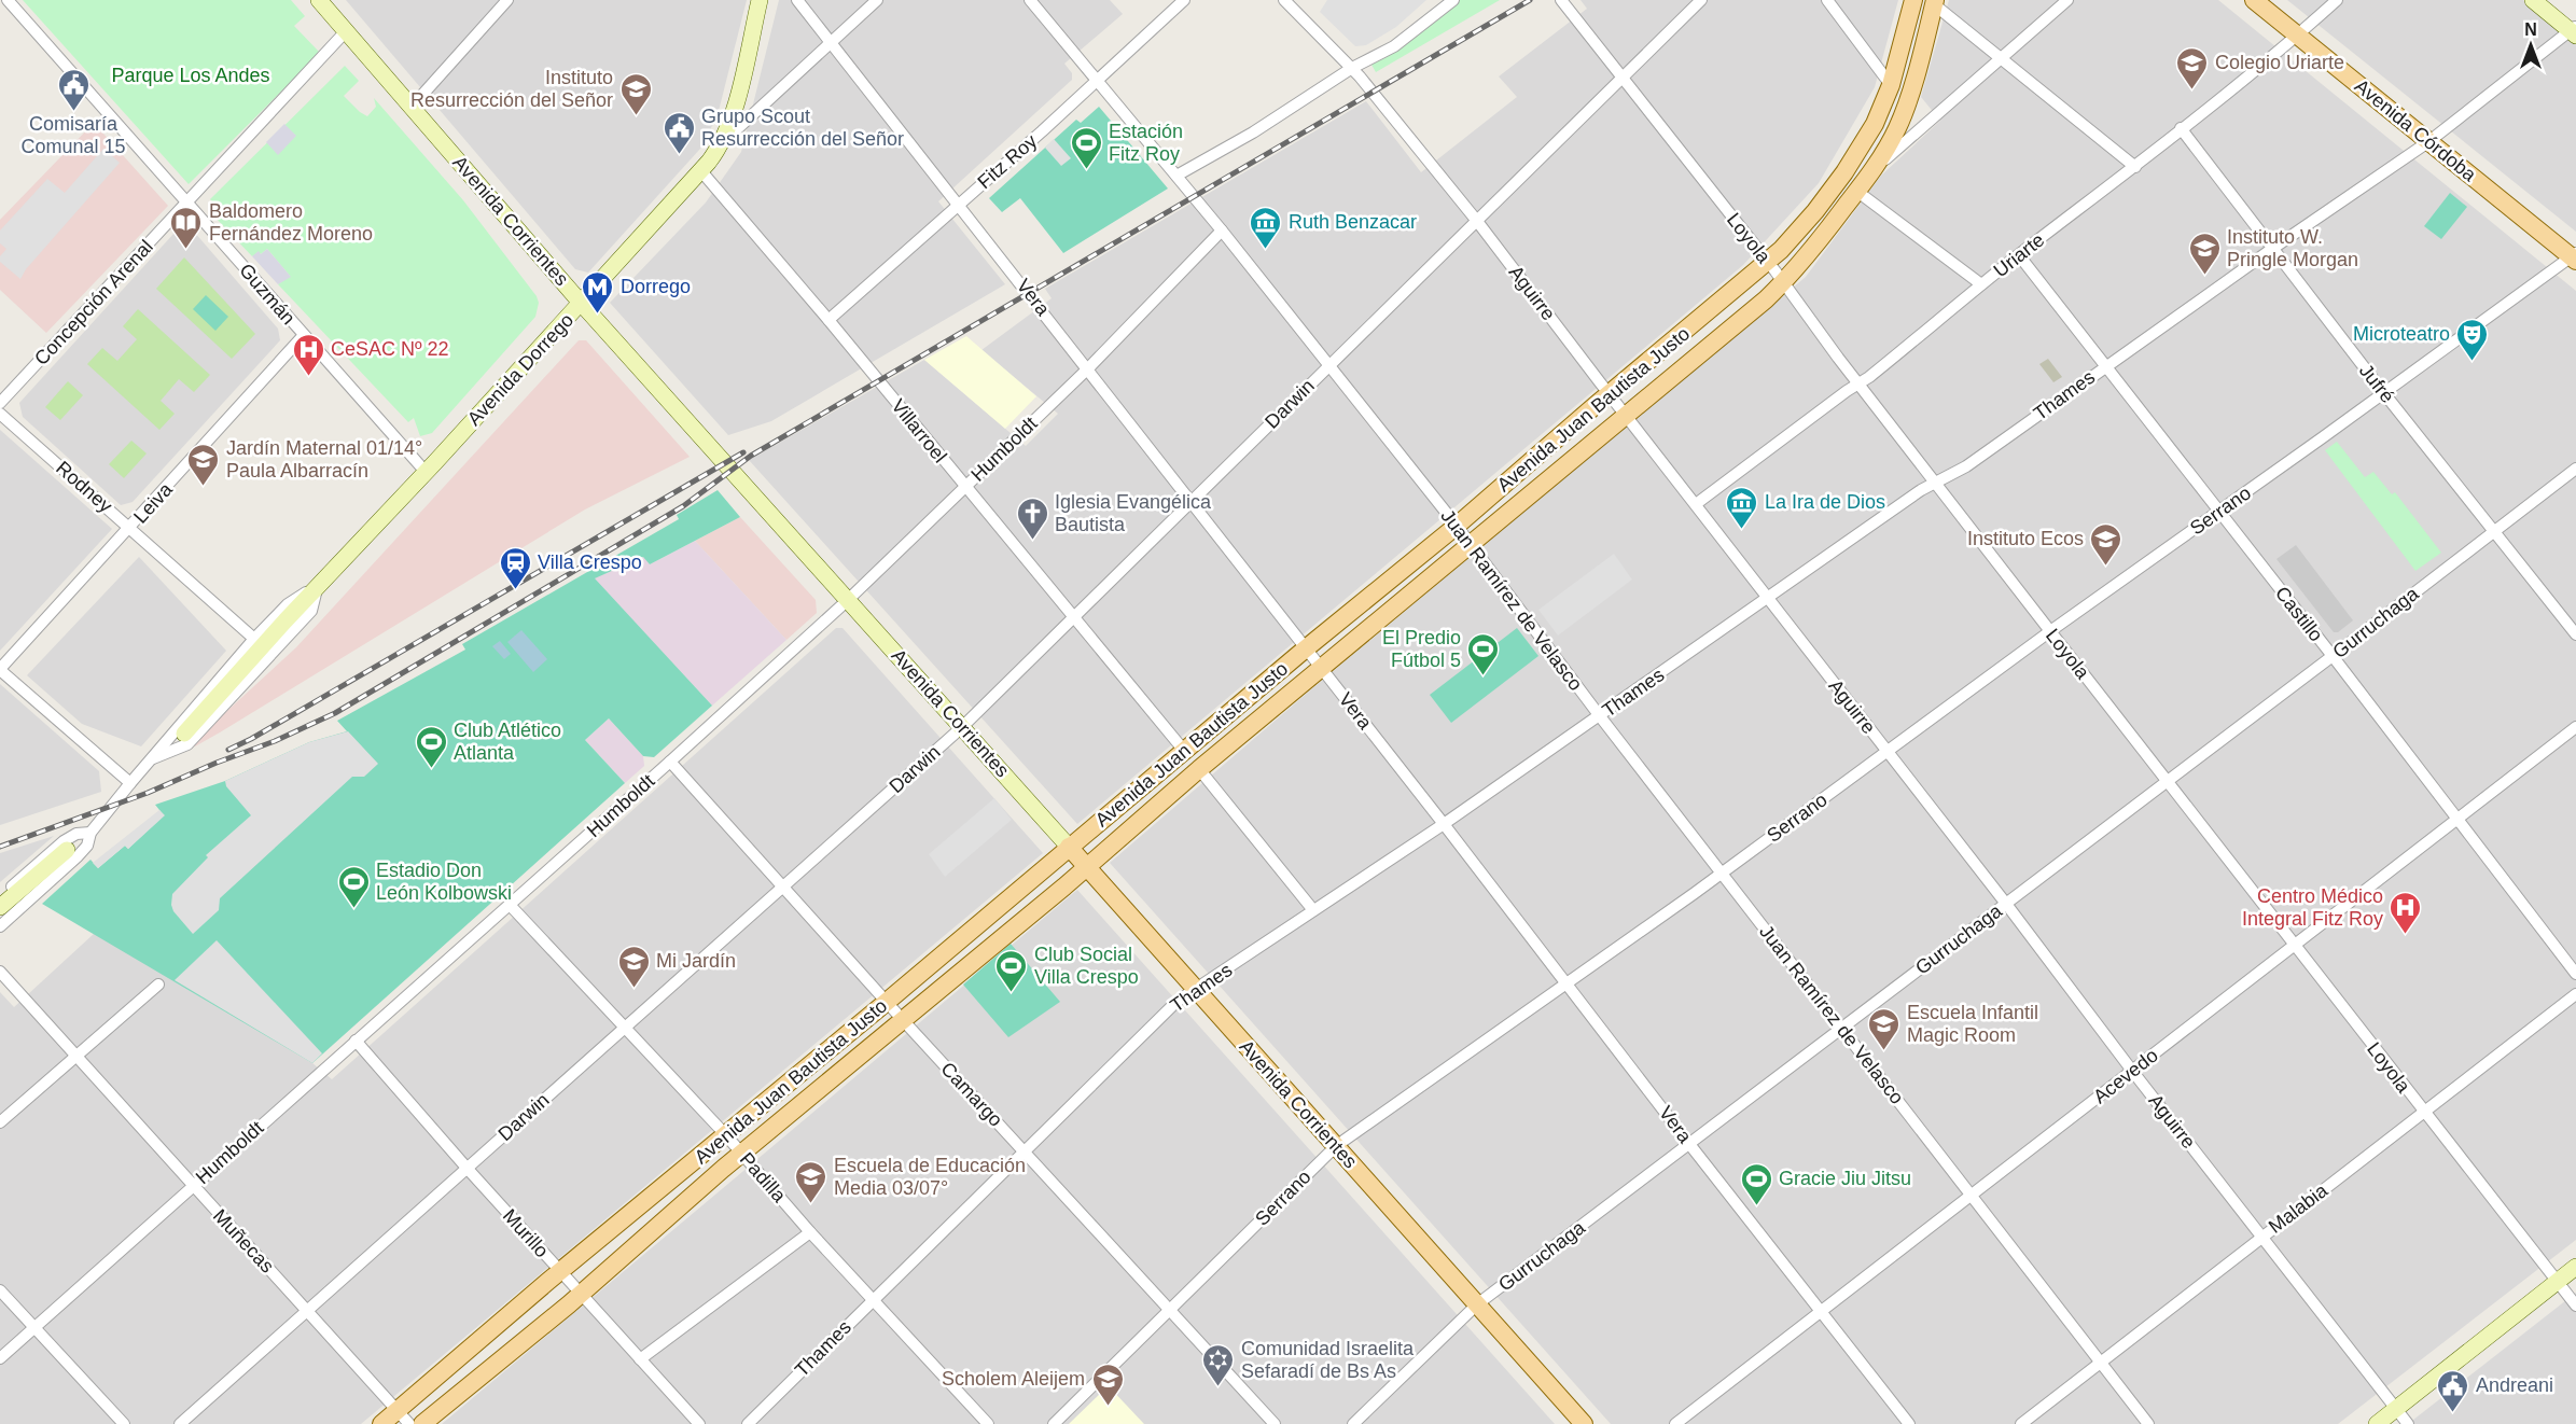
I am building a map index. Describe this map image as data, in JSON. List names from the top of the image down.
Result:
{
  "streets": {
    "main road": [
      "Avenida Córdoba",
      "Avenida Corrientes",
      "Avenida Dorrego",
      "Avenida Juan Bautista Justo"
    ],
    "street": [
      "Fitz Roy",
      "Loyola",
      "Uriarte",
      "Aguirre",
      "Guzmán",
      "Vera",
      "Concepción Arenal",
      "Jufré",
      "Thames",
      "Darwin",
      "Villarroel",
      "Humboldt",
      "Rodney",
      "Leiva",
      "Serrano",
      "Juan Ramírez de Velasco",
      "Castillo",
      "Gurruchaga",
      "Acevedo",
      "Camargo",
      "Padilla",
      "Malabia",
      "Murillo",
      "Muñecas"
    ]
  },
  "crossings": [
    ["Avenida Córdoba", "Uriarte"],
    ["Avenida Córdoba", "Thames"],
    ["Avenida Córdoba", "Serrano"],
    ["Fitz Roy", "Vera"],
    ["Fitz Roy", "Villarroel"],
    ["Fitz Roy", "Juan Ramírez de Velasco"],
    ["Avenida Corrientes", "Concepción Arenal"],
    ["Avenida Corrientes", "Avenida Dorrego"],
    ["Avenida Corrientes", "Thames"],
    ["Avenida Corrientes", "Darwin"],
    ["Avenida Corrientes", "Avenida Juan Bautista Justo"],
    ["Avenida Corrientes", "Humboldt"],
    ["Avenida Corrientes", "Serrano"],
    ["Avenida Corrientes", "Gurruchaga"],
    ["Loyola", "Uriarte"],
    ["Loyola", "Thames"],
    ["Loyola", "Darwin"],
    ["Loyola", "Avenida Juan Bautista Justo"],
    ["Loyola", "Serrano"],
    ["Loyola", "Gurruchaga"],
    ["Loyola", "Acevedo"],
    ["Loyola", "Malabia"],
    ["Uriarte", "Aguirre"],
    ["Uriarte", "Jufré"],
    ["Uriarte", "Castillo"],
    ["Aguirre", "Thames"],
    ["Aguirre", "Darwin"],
    ["Aguirre", "Avenida Juan Bautista Justo"],
    ["Aguirre", "Serrano"],
    ["Aguirre", "Gurruchaga"],
    ["Aguirre", "Acevedo"],
    ["Aguirre", "Malabia"],
    ["Guzmán", "Concepción Arenal"],
    ["Guzmán", "Avenida Dorrego"],
    ["Guzmán", "Leiva"],
    ["Vera", "Thames"],
    ["Vera", "Darwin"],
    ["Vera", "Avenida Juan Bautista Justo"],
    ["Vera", "Humboldt"],
    ["Vera", "Serrano"],
    ["Vera", "Gurruchaga"],
    ["Vera", "Acevedo"],
    ["Avenida Dorrego", "Villarroel"],
    ["Avenida Dorrego", "Rodney"],
    ["Jufré", "Thames"],
    ["Jufré", "Serrano"],
    ["Jufré", "Gurruchaga"],
    ["Thames", "Juan Ramírez de Velasco"],
    ["Thames", "Castillo"],
    ["Thames", "Camargo"],
    ["Thames", "Padilla"],
    ["Darwin", "Villarroel"],
    ["Darwin", "Juan Ramírez de Velasco"],
    ["Darwin", "Camargo"],
    ["Darwin", "Padilla"],
    ["Darwin", "Murillo"],
    ["Darwin", "Muñecas"],
    ["Avenida Juan Bautista Justo", "Villarroel"],
    ["Avenida Juan Bautista Justo", "Juan Ramírez de Velasco"],
    ["Avenida Juan Bautista Justo", "Camargo"],
    ["Avenida Juan Bautista Justo", "Padilla"],
    ["Avenida Juan Bautista Justo", "Murillo"],
    ["Avenida Juan Bautista Justo", "Muñecas"],
    ["Villarroel", "Humboldt"],
    ["Humboldt", "Juan Ramírez de Velasco"],
    ["Humboldt", "Camargo"],
    ["Humboldt", "Padilla"],
    ["Humboldt", "Murillo"],
    ["Humboldt", "Muñecas"],
    ["Rodney", "Leiva"],
    ["Serrano", "Juan Ramírez de Velasco"],
    ["Serrano", "Castillo"],
    ["Serrano", "Camargo"],
    ["Juan Ramírez de Velasco", "Gurruchaga"],
    ["Juan Ramírez de Velasco", "Acevedo"],
    ["Juan Ramírez de Velasco", "Malabia"],
    ["Castillo", "Gurruchaga"],
    ["Castillo", "Acevedo"]
  ],
  "parks": ["Parque Los Andes"],
  "places": {
    "school or university": [
      "Colegio Uriarte",
      "Instituto Resurrección del Señor",
      "Instituto W. Pringle Morgan",
      "Jardín Maternal 01/14° Paula Albarracín",
      "Instituto Ecos",
      "Mi Jardín",
      "Escuela Infantil Magic Room",
      "Escuela de Educación Media 03/07°",
      "Scholem Aleijem"
    ],
    "public building": ["Comisaría Comunal 15", "Grupo Scout Resurrección del Señor", "Andreani"],
    "sports": [
      "Estación Fitz Roy",
      "El Predio Fútbol 5",
      "Club Atlético Atlanta",
      "Estadio Don León Kolbowski",
      "Club Social Villa Crespo",
      "Gracie Jiu Jitsu"
    ],
    "library": ["Baldomero Fernández Moreno"],
    "museum": ["Ruth Benzacar", "La Ira de Dios"],
    "metro station": ["Dorrego"],
    "theatre": ["Microteatro"],
    "hospital": ["CeSAC Nº 22", "Centro Médico Integral Fitz Roy"],
    "church": ["Iglesia Evangélica Bautista"],
    "station": ["Villa Crespo"],
    "synagogue": ["Comunidad Israelita Sefaradí de Bs As"]
  },
  "north": "top"
}
